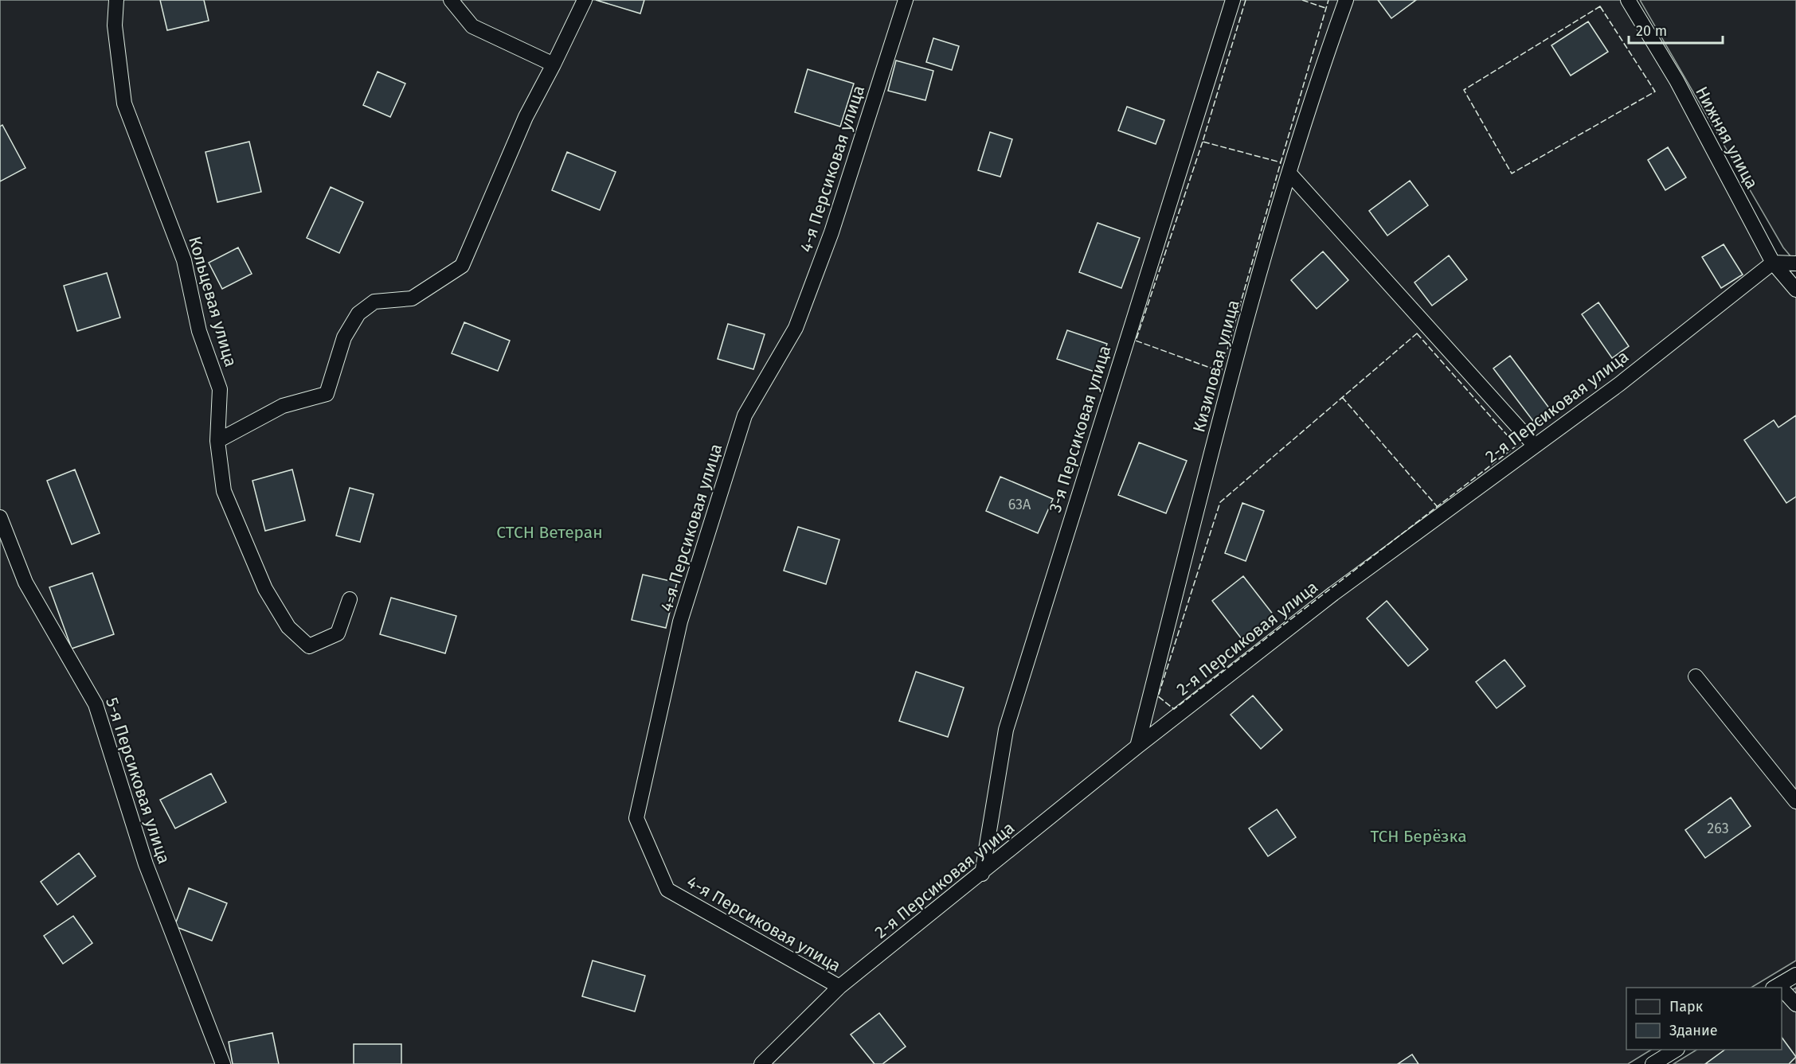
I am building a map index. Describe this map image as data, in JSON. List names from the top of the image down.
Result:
{
  "streets": {
    "lane": [
      "Нижняя улица",
      "4-я Персиковая улица",
      "Кольцевая улица",
      "Кизиловая улица",
      "2-я Персиковая улица",
      "3-я Персиковая улица",
      "5-я Персиковая улица"
    ]
  },
  "crossings": [
    ["Нижняя улица", "2-я Персиковая улица"],
    ["4-я Персиковая улица", "2-я Персиковая улица"],
    ["Кизиловая улица", "2-я Персиковая улица"],
    ["2-я Персиковая улица", "3-я Персиковая улица"]
  ],
  "parks": ["СТСН Ветеран", "ТСН Берёзка"],
  "house_numbers": ["63А", "263"],
  "legend": ["Парк", "Здание"],
  "scale_bar": "20 m"
}
